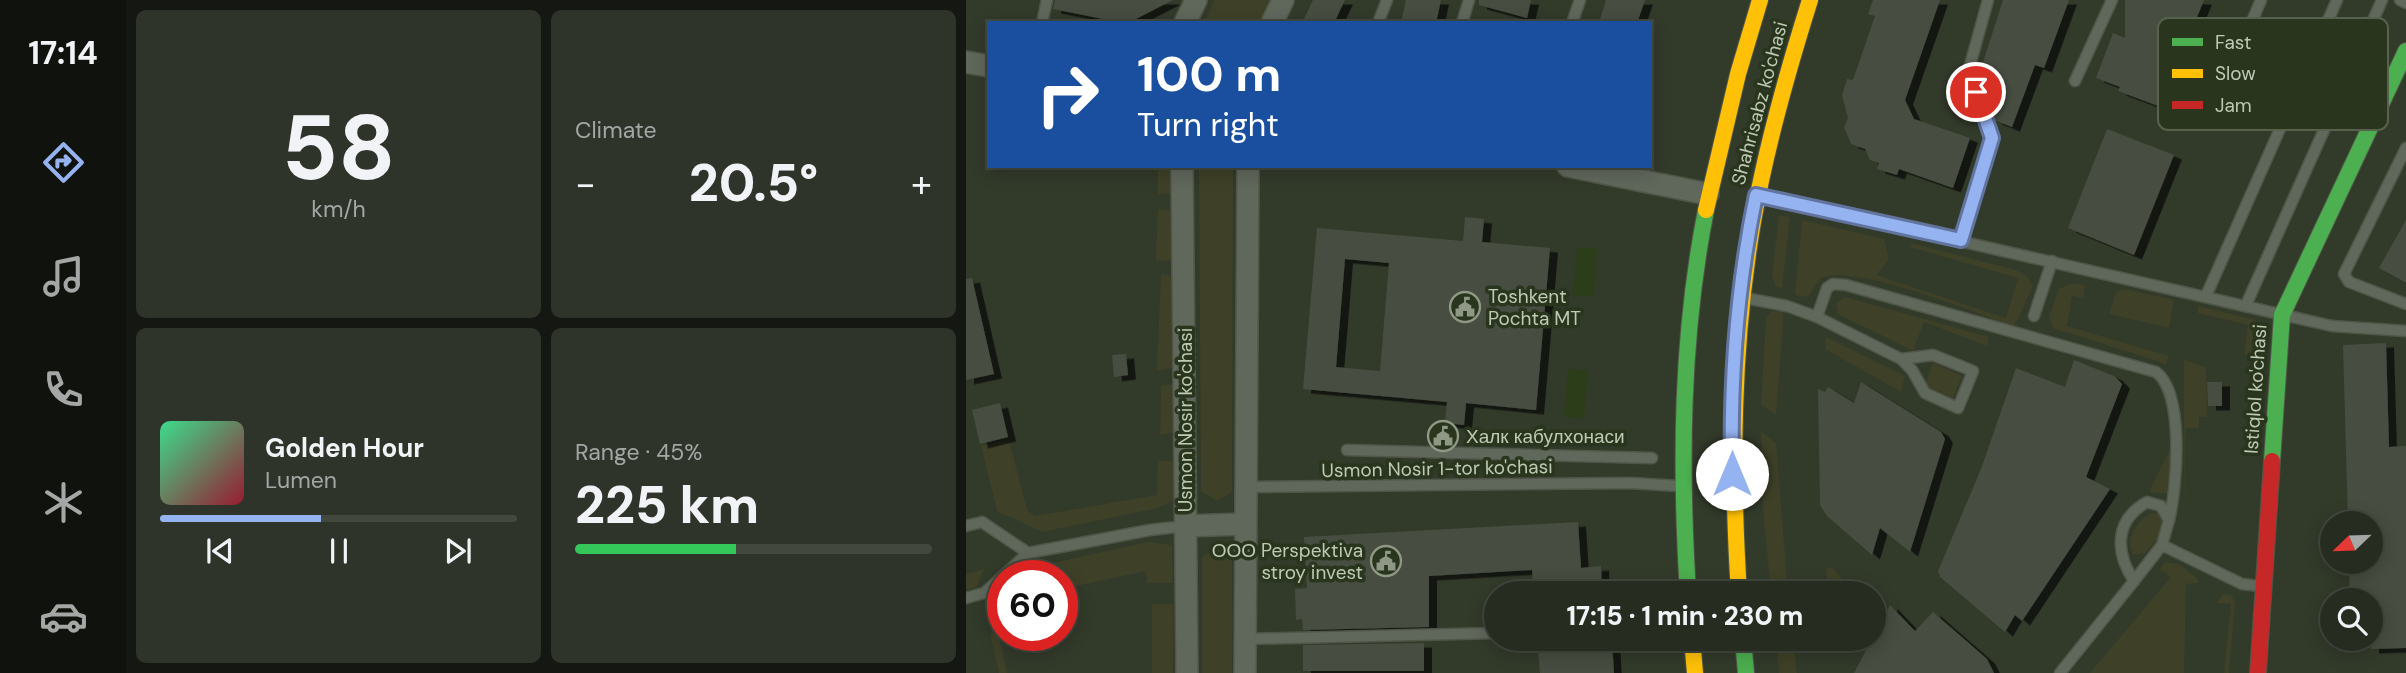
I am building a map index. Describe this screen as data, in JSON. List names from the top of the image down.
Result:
{
  "streets": {
    "main road": ["Shahrisabz ko'chasi", "Istiqlol ko'chasi"],
    "street": ["Usmon Nosir ko'chasi"],
    "lane": ["Usmon Nosir 1-tor ko'chasi"]
  },
  "crossings": [
    ["Shahrisabz ko'chasi", "Usmon Nosir 1-tor ko'chasi"]
  ],
  "places": {
    "public building": ["Toshkent Pochta MT", "Халк кабулхонаси", "ООО Perspektiva stroy invest"]
  },
  "legend": ["Fast", "Slow", "Jam"],
  "north": "bottom left",
  "page": {
    "tabs": "17:14",
    "tile": [
      ["58", "km/h"],
      "Climate",
      ["Range · 45%", "225 km"]
    ],
    "turn": ["100 m", "Turn right"],
    "heat": ["−", "20.5°", "+"],
    "song": ["Golden Hour", "Lumen"],
    "limit": "60",
    "trip": "17:15 · 1 min · 230 m"
  }
}
